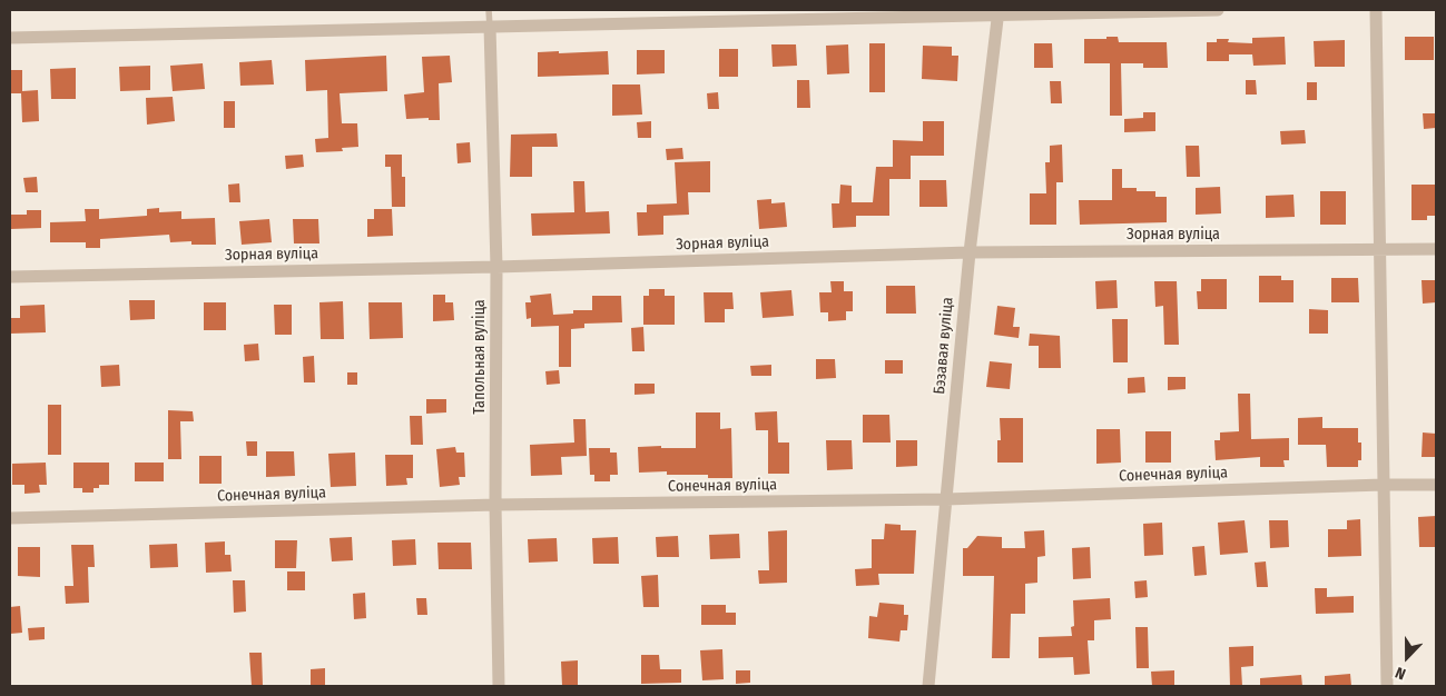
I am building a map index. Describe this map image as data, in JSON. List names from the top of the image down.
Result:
{
  "streets": {
    "street": [
      "Зорная вуліца",
      "Бэзавая вуліца",
      "Тапольная вуліца",
      "Сонечная вуліца"
    ]
  },
  "crossings": [
    ["Зорная вуліца", "Бэзавая вуліца"],
    ["Зорная вуліца", "Тапольная вуліца"],
    ["Бэзавая вуліца", "Сонечная вуліца"],
    ["Тапольная вуліца", "Сонечная вуліца"]
  ],
  "north": "bottom"
}
